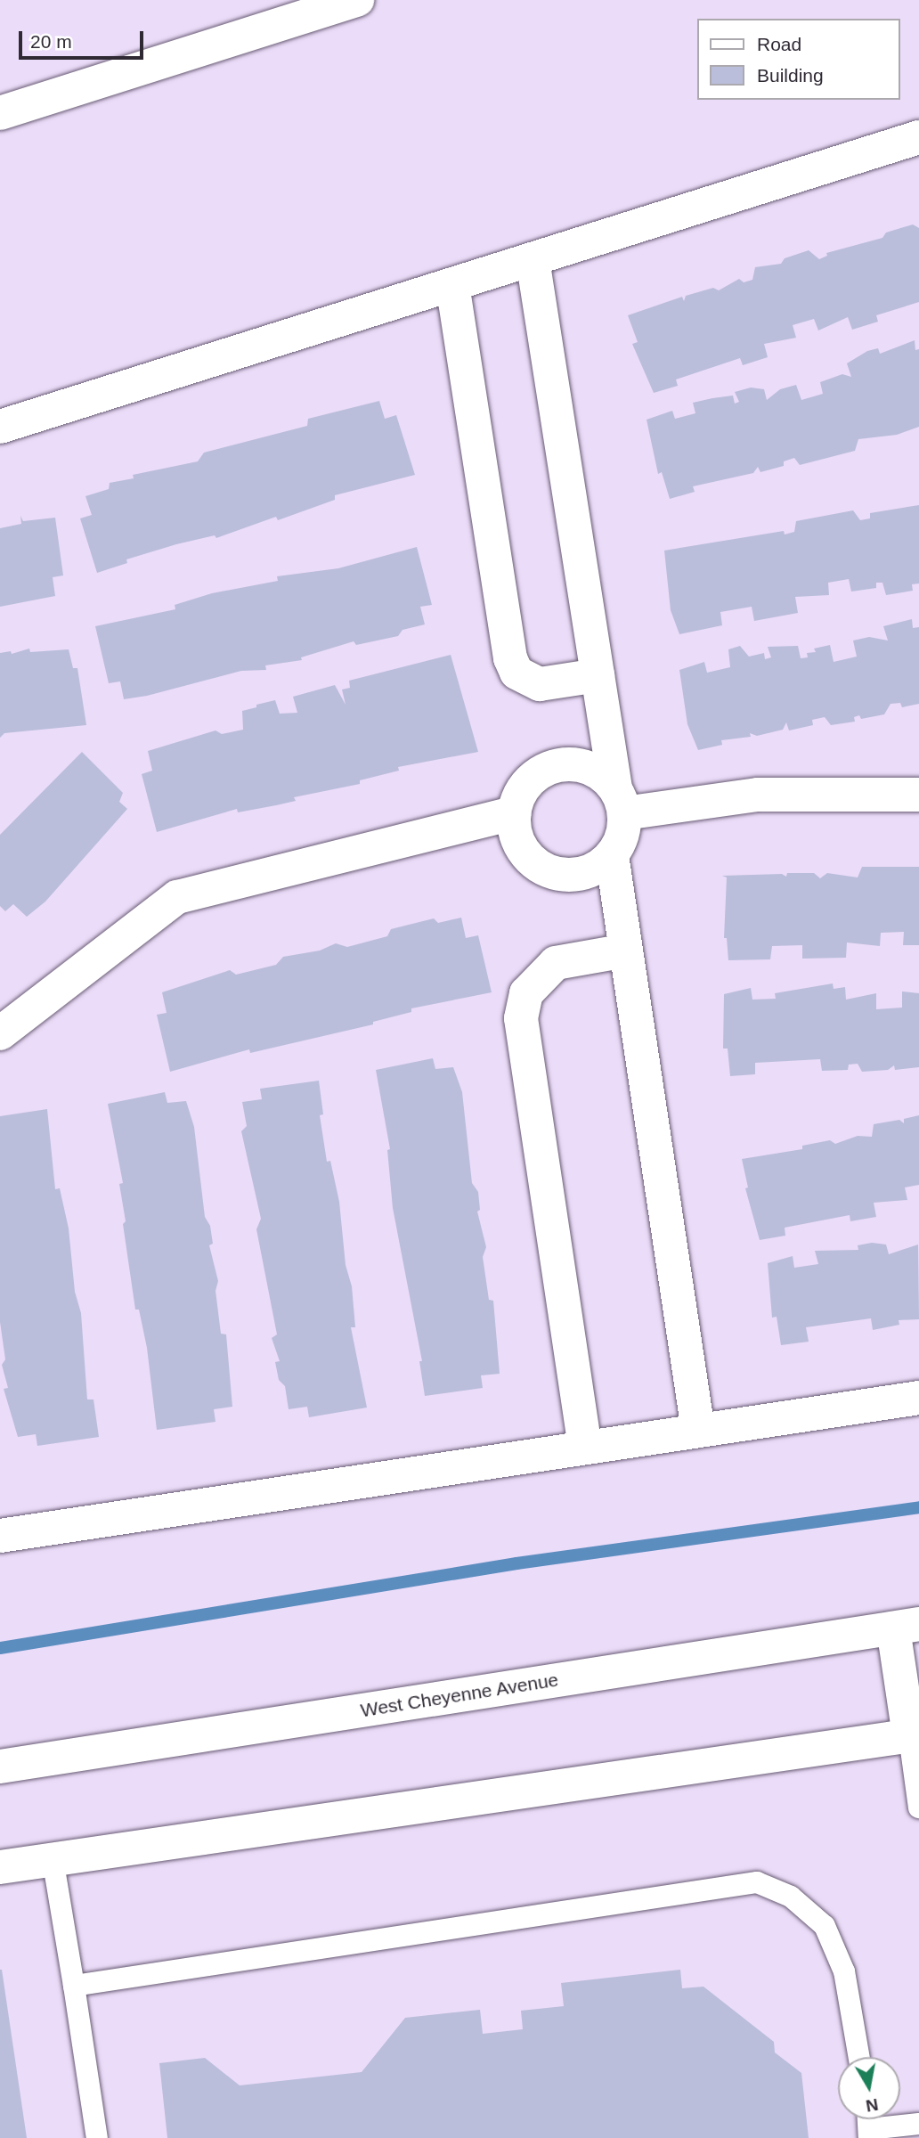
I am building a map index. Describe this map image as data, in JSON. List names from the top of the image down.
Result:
{
  "streets": {
    "street": ["West Cheyenne Avenue"]
  },
  "legend": ["Road", "Building"],
  "scale_bar": "20 m",
  "north": "bottom"
}
